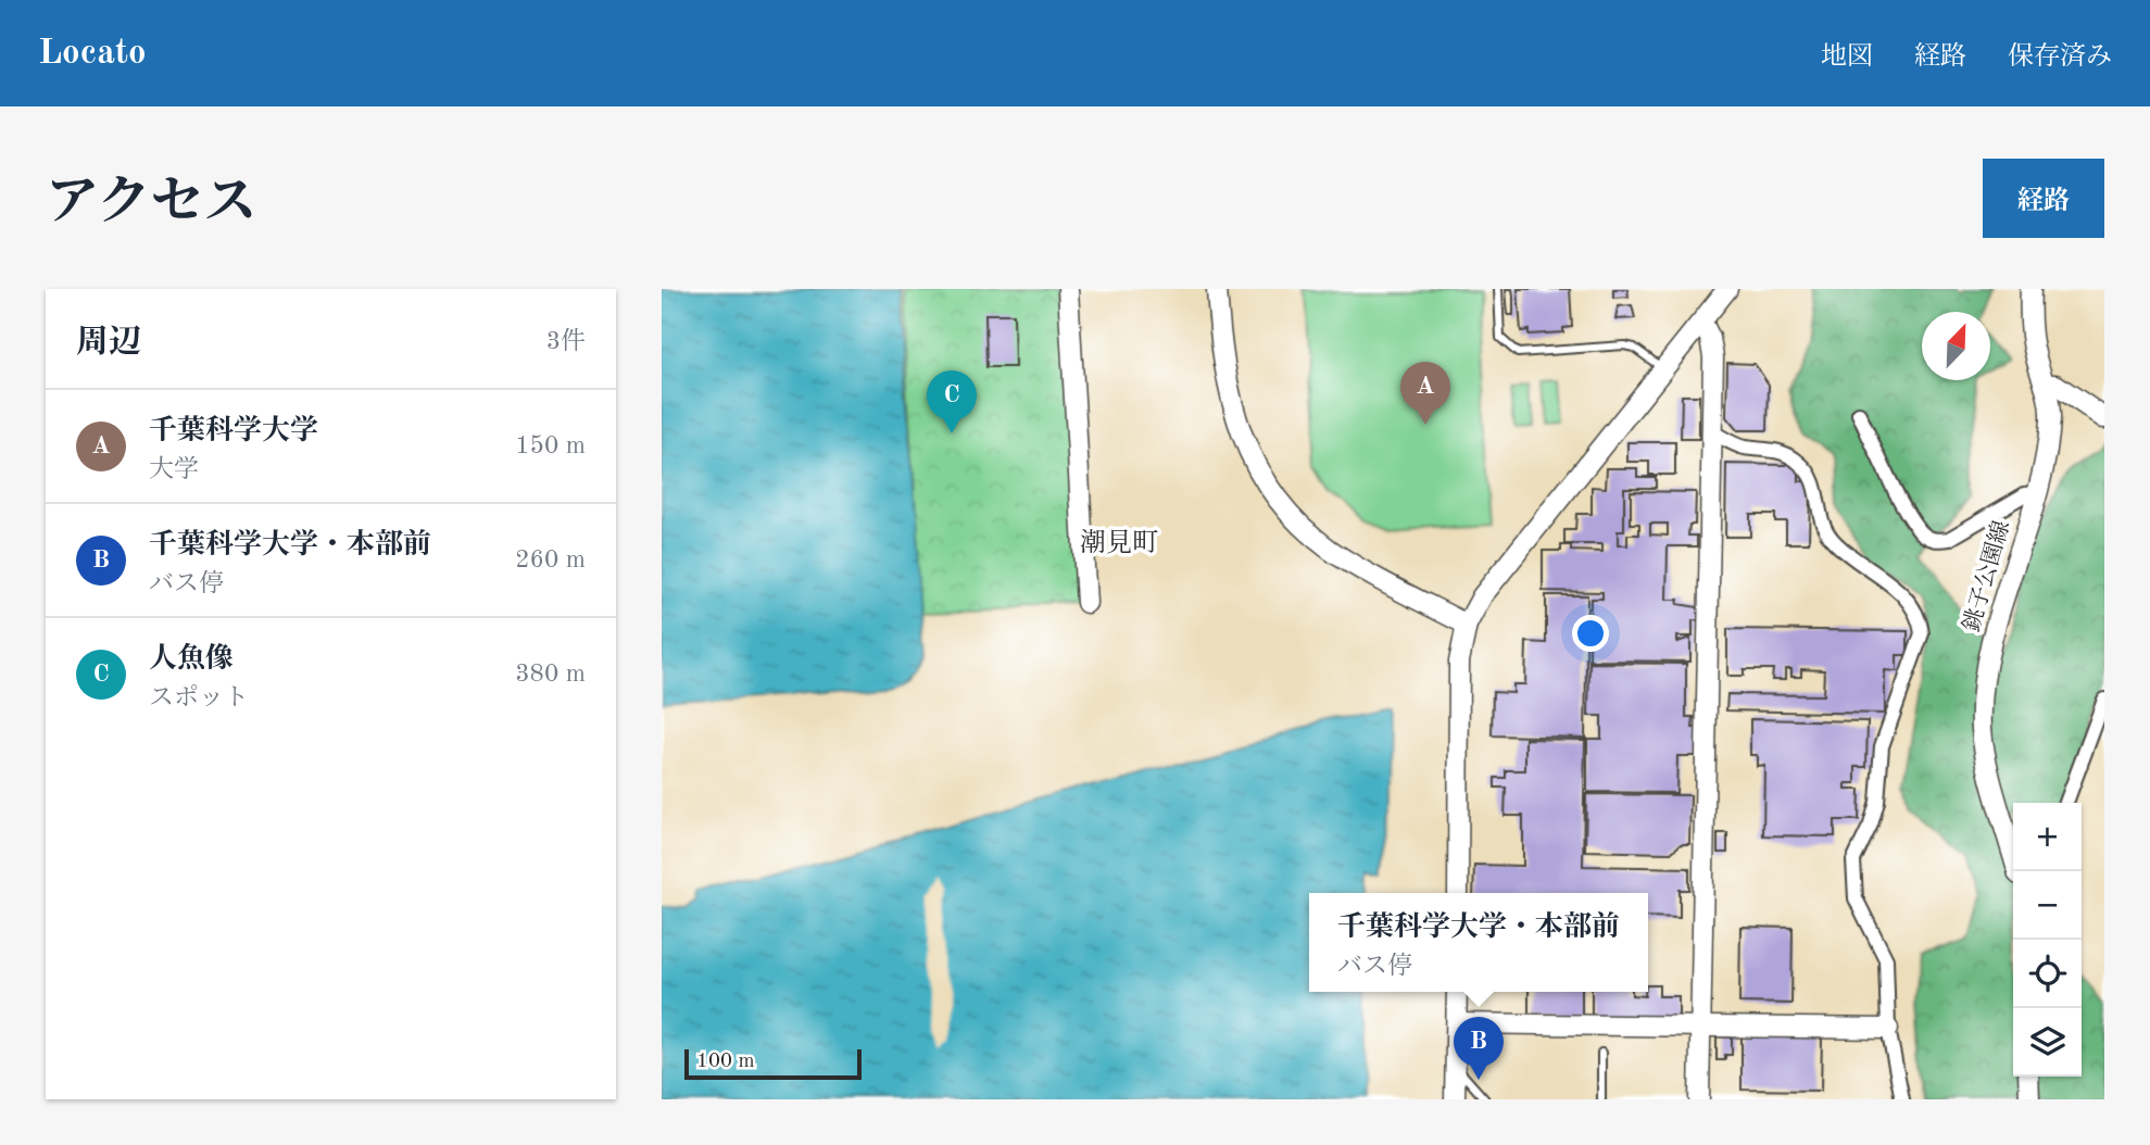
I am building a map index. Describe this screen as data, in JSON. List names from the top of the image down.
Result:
{
  "streets": {
    "street": ["銚子公園線"]
  },
  "districts": ["潮見町"],
  "scale_bar": "100 m",
  "north": "top right",
  "page": {
    "header": "Locato",
    "nav": ["地図", "経路", "保存済み"],
    "title": "アクセス",
    "buttons": "経路",
    "heading": ["周辺", "3件"],
    "pins": ["A", "C", "B"],
    "list": [
      {
        "mark": "A",
        "name": "千葉科学大学",
        "note": "大学",
        "value": "150 m"
      },
      {
        "mark": "B",
        "name": "千葉科学大学・本部前",
        "note": "バス停",
        "value": "260 m"
      },
      {
        "mark": "C",
        "name": "人魚像",
        "note": "スポット",
        "value": "380 m"
      }
    ],
    "map_buttons": ["+", "−"],
    "popup": ["千葉科学大学・本部前", "バス停"],
    "scale": "100 m"
  }
}
